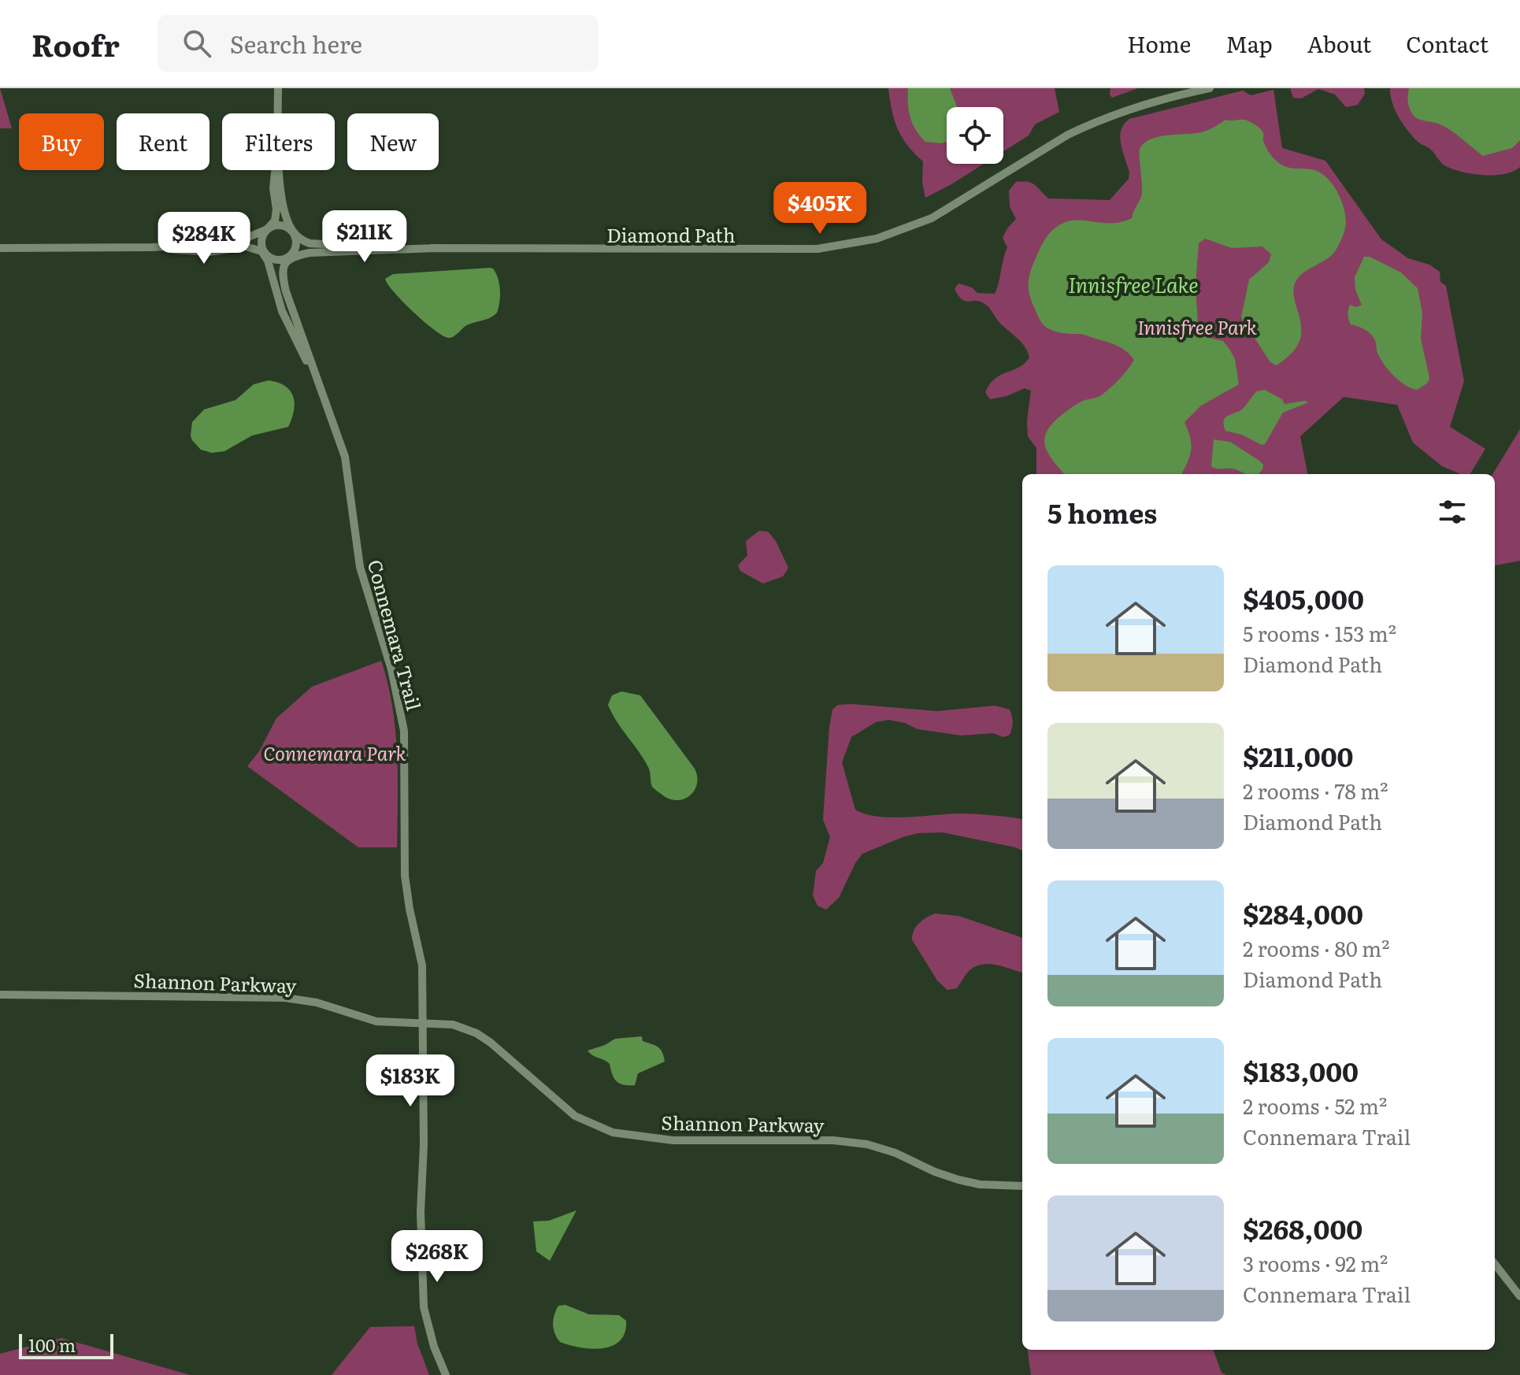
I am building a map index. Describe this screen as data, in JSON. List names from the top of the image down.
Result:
{
  "streets": {
    "street": ["Diamond Path", "Connemara Trail", "Shannon Parkway"]
  },
  "crossings": [
    ["Diamond Path", "Connemara Trail"],
    ["Connemara Trail", "Shannon Parkway"]
  ],
  "water": ["Innisfree Lake"],
  "parks": ["Innisfree Park", "Connemara Park"],
  "scale_bar": "100 m",
  "page": {
    "header": "Roofr",
    "search": "Search here",
    "nav": [
      "Home",
      "Map",
      "About",
      "Contact"
    ],
    "chip": [
      "Buy",
      "Rent",
      "Filters",
      "New"
    ],
    "price": [
      "$405K",
      "$211K",
      "$284K",
      "$183K",
      "$268K"
    ],
    "heading": "5 homes",
    "list": [
      {
        "name": "$405,000",
        "note": "5 rooms · 153 m² · Diamond Path"
      },
      {
        "name": "$211,000",
        "note": "2 rooms · 78 m² · Diamond Path"
      },
      {
        "name": "$284,000",
        "note": "2 rooms · 80 m² · Diamond Path"
      },
      {
        "name": "$183,000",
        "note": "2 rooms · 52 m² · Connemara Trail"
      },
      {
        "name": "$268,000",
        "note": "3 rooms · 92 m² · Connemara Trail"
      }
    ],
    "scale": "100 m"
  }
}
